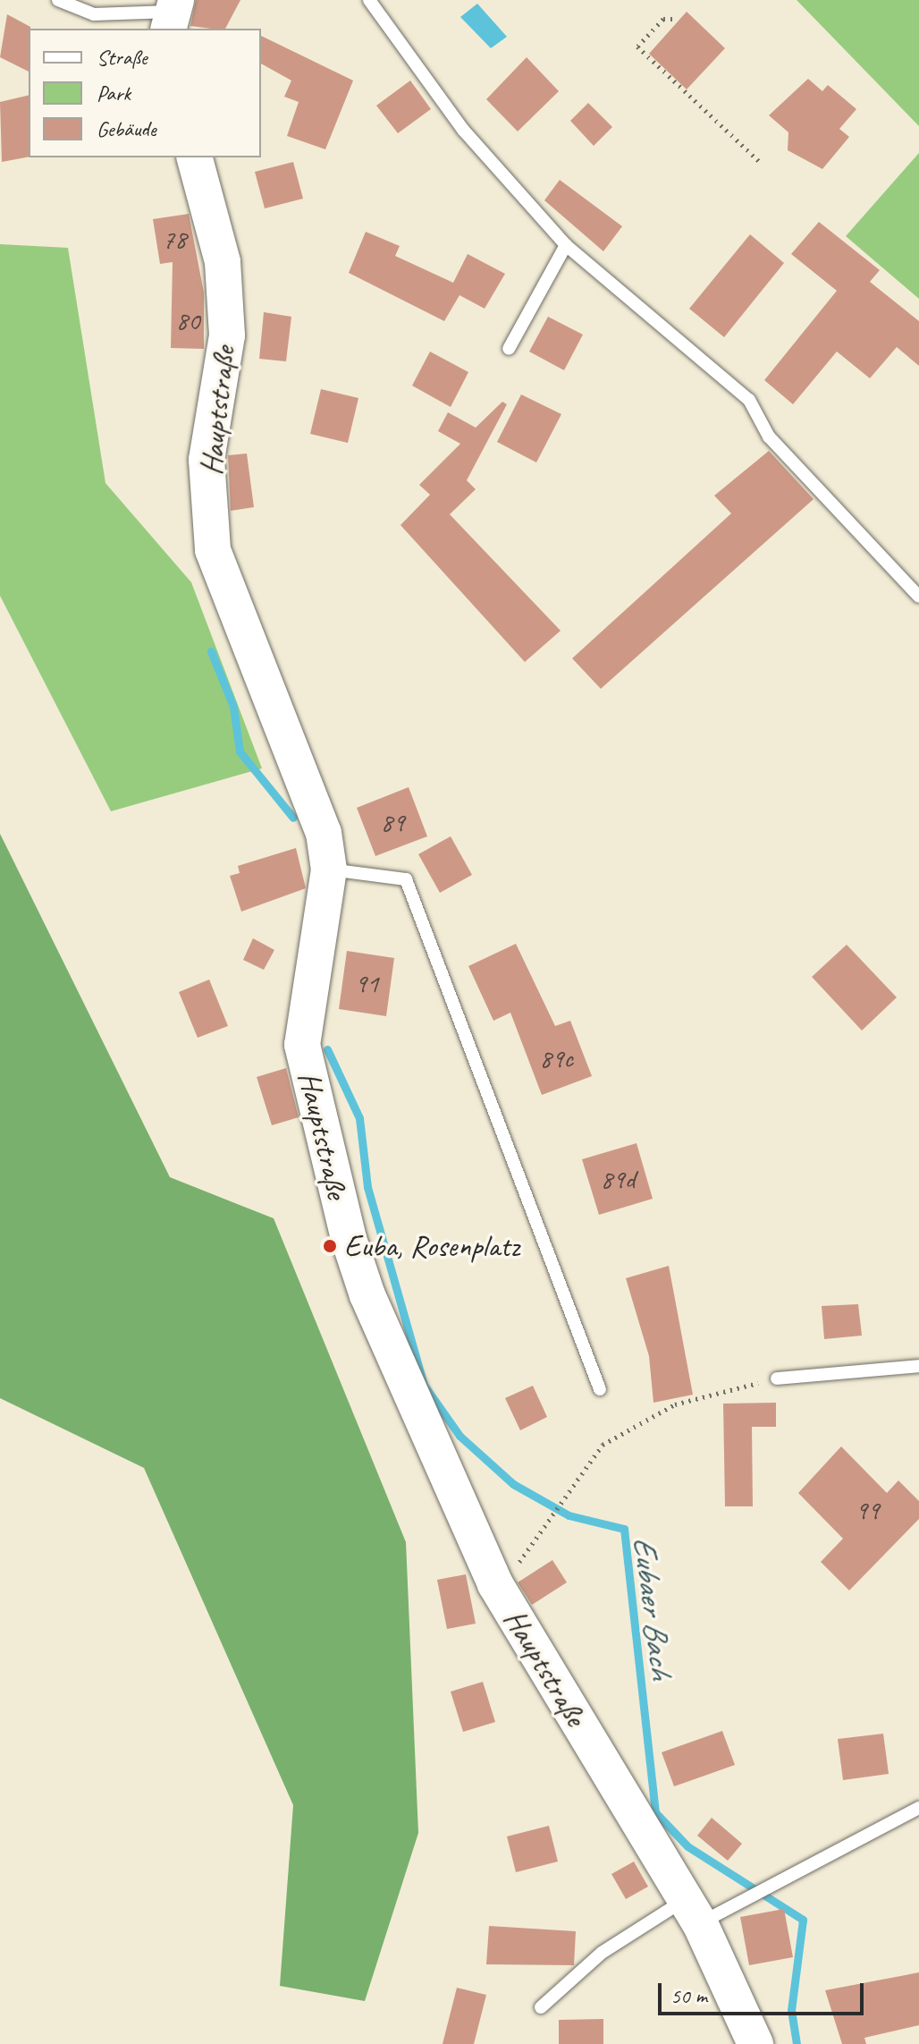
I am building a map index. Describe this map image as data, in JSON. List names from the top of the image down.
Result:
{
  "streets": {
    "street": ["Hauptstraße"]
  },
  "water": ["Eubaer Bach"],
  "places": ["Euba, Rosenplatz"],
  "house_numbers": [
    "78",
    "80",
    "89",
    "91",
    "89c",
    "89d",
    "99"
  ],
  "legend": ["Straße", "Park", "Gebäude"],
  "scale_bar": "50 m"
}
